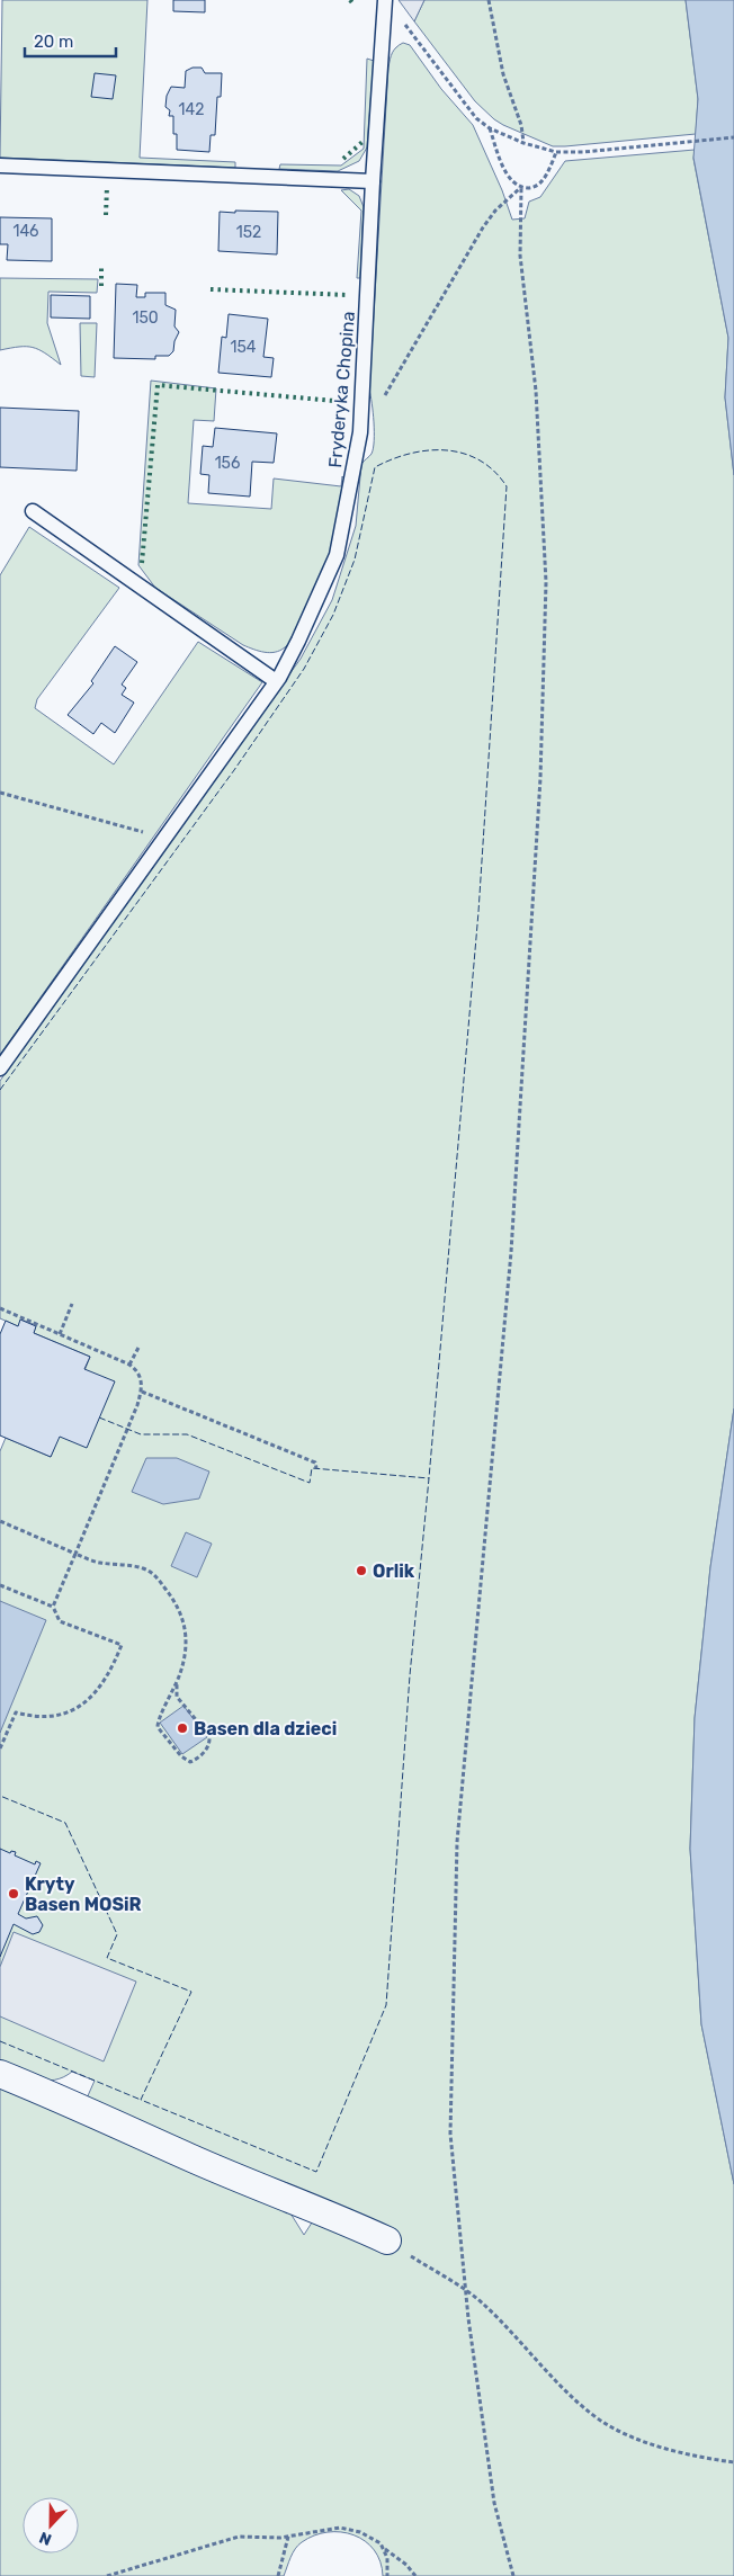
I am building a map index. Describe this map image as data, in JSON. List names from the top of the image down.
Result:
{
  "streets": {
    "lane": ["Fryderyka Chopina"]
  },
  "places": ["Orlik", "Basen dla dzieci", "Kryty Basen MOSiR"],
  "house_numbers": [
    "142",
    "146",
    "152",
    "150",
    "154",
    "156"
  ],
  "scale_bar": "20 m",
  "north": "bottom"
}
